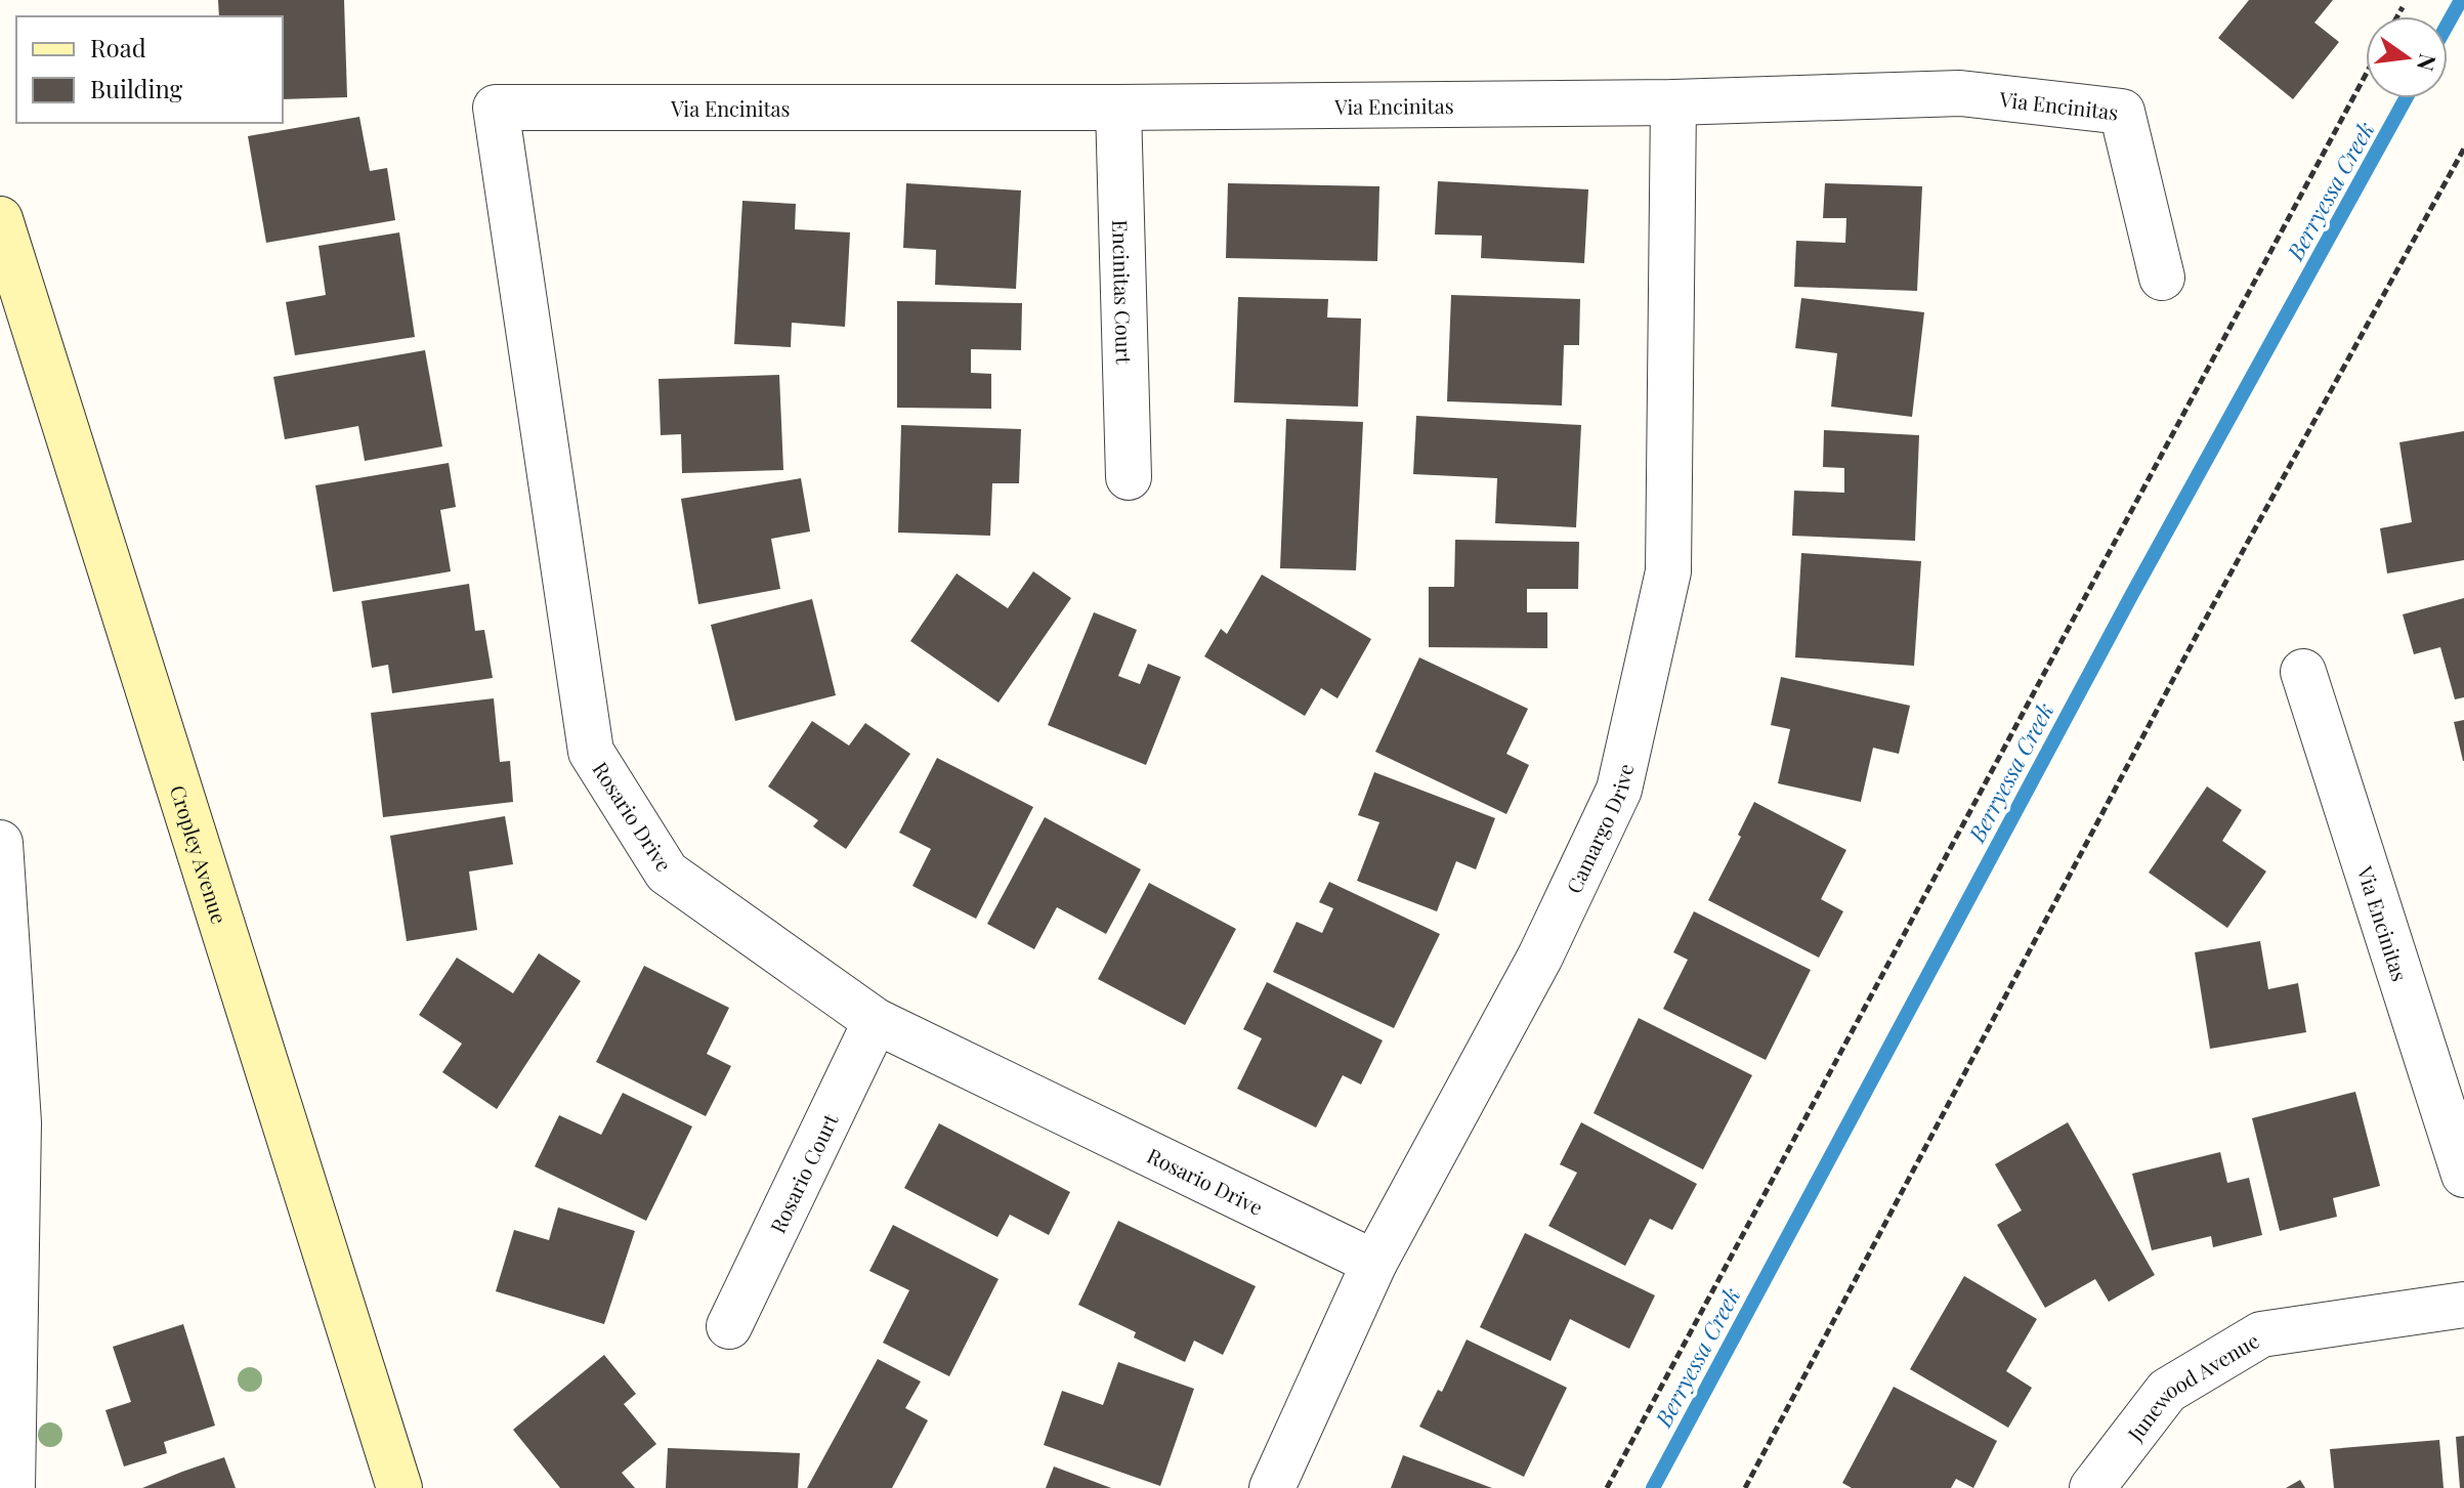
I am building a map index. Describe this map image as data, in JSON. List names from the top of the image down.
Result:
{
  "streets": {
    "main road": ["Cropley Avenue"],
    "street": [
      "Via Encinitas",
      "Encinitas Court",
      "Rosario Drive",
      "Camargo Drive",
      "Rosario Court",
      "Junewood Avenue"
    ]
  },
  "crossings": [
    ["Via Encinitas", "Encinitas Court"],
    ["Via Encinitas", "Rosario Drive"],
    ["Via Encinitas", "Camargo Drive"],
    ["Rosario Drive", "Camargo Drive"],
    ["Rosario Drive", "Rosario Court"]
  ],
  "water": ["Berryessa Creek"],
  "legend": ["Road", "Building"],
  "north": "right"
}
